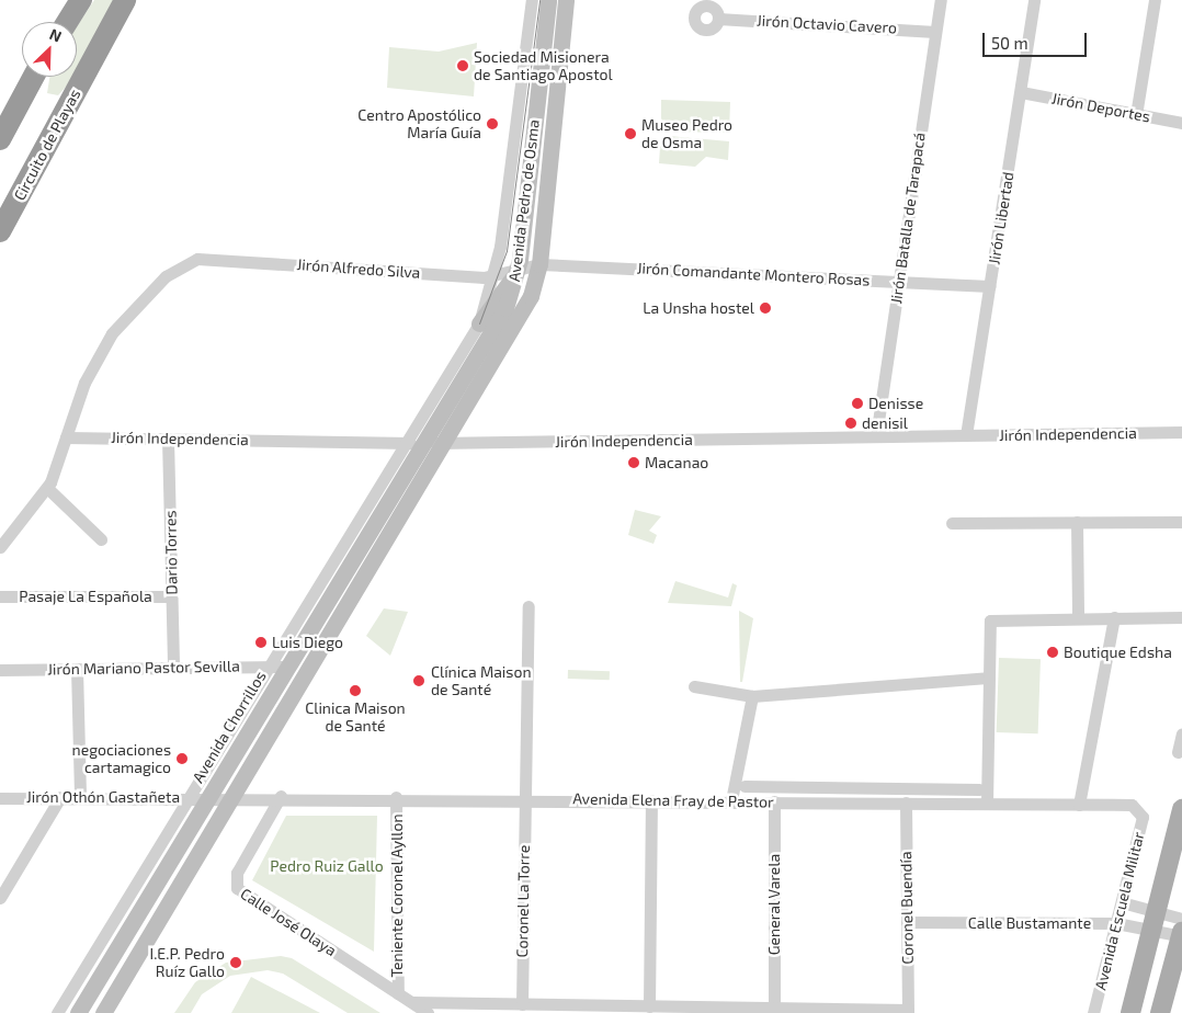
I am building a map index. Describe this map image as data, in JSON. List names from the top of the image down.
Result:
{
  "streets": {
    "highway": ["Circuito de Playas"],
    "main road": ["Avenida Pedro de Osma", "Avenida Chorrillos"],
    "street": [
      "Jirón Octavio Cavero",
      "Jirón Deportes",
      "Jirón Batalla de Tarapacá",
      "Jirón Libertad",
      "Jirón Alfredo Silva",
      "Jirón Comandante Montero Rosas",
      "Jirón Independencia",
      "Dario Torres",
      "Pasaje La Española",
      "Jirón Mariano Pastor Sevilla",
      "Jirón Othón Gastañeta",
      "Avenida Elena Fray de Pastor",
      "Teniente Coronel Ayllon",
      "Coronel La Torre",
      "General Varela",
      "Coronel Buendía",
      "Avenida Escuela Militar",
      "Calle José Olaya",
      "Calle Bustamante"
    ]
  },
  "crossings": [
    ["Jirón Octavio Cavero", "Jirón Batalla de Tarapacá"],
    ["Jirón Deportes", "Jirón Libertad"],
    ["Avenida Pedro de Osma", "Jirón Alfredo Silva"],
    ["Avenida Pedro de Osma", "Jirón Comandante Montero Rosas"],
    ["Avenida Pedro de Osma", "Jirón Independencia"],
    ["Avenida Pedro de Osma", "Avenida Chorrillos"],
    ["Jirón Batalla de Tarapacá", "Jirón Comandante Montero Rosas"],
    ["Jirón Batalla de Tarapacá", "Jirón Independencia"],
    ["Jirón Libertad", "Jirón Comandante Montero Rosas"],
    ["Jirón Libertad", "Jirón Independencia"],
    ["Jirón Alfredo Silva", "Jirón Comandante Montero Rosas"],
    ["Jirón Alfredo Silva", "Jirón Independencia"],
    ["Jirón Independencia", "Dario Torres"],
    ["Jirón Independencia", "Avenida Chorrillos"],
    ["Dario Torres", "Pasaje La Española"],
    ["Dario Torres", "Jirón Mariano Pastor Sevilla"],
    ["Jirón Mariano Pastor Sevilla", "Avenida Chorrillos"],
    ["Avenida Chorrillos", "Jirón Othón Gastañeta"],
    ["Avenida Chorrillos", "Avenida Elena Fray de Pastor"],
    ["Jirón Othón Gastañeta", "Avenida Elena Fray de Pastor"],
    ["Avenida Elena Fray de Pastor", "Teniente Coronel Ayllon"],
    ["Avenida Elena Fray de Pastor", "Coronel La Torre"],
    ["Avenida Elena Fray de Pastor", "General Varela"],
    ["Avenida Elena Fray de Pastor", "Coronel Buendía"],
    ["Avenida Elena Fray de Pastor", "Avenida Escuela Militar"],
    ["Avenida Elena Fray de Pastor", "Calle José Olaya"],
    ["Teniente Coronel Ayllon", "Calle José Olaya"],
    ["Coronel Buendía", "Calle Bustamante"],
    ["Avenida Escuela Militar", "Calle Bustamante"]
  ],
  "parks": ["Pedro Ruiz Gallo"],
  "places": [
    "Sociedad Misionera de Santiago Apostol",
    "Centro Apostólico María Guía",
    "Museo Pedro de Osma",
    "La Unsha hostel",
    "Denisse",
    "denisil",
    "Macanao",
    "Luis Diego",
    "Boutique Edsha",
    "Clínica Maison de Santé",
    "Clinica Maison de Santé",
    "negociaciones cartamagico",
    "I.E.P. Pedro Ruíz Gallo"
  ],
  "scale_bar": "50 m",
  "north": "top right"
}
